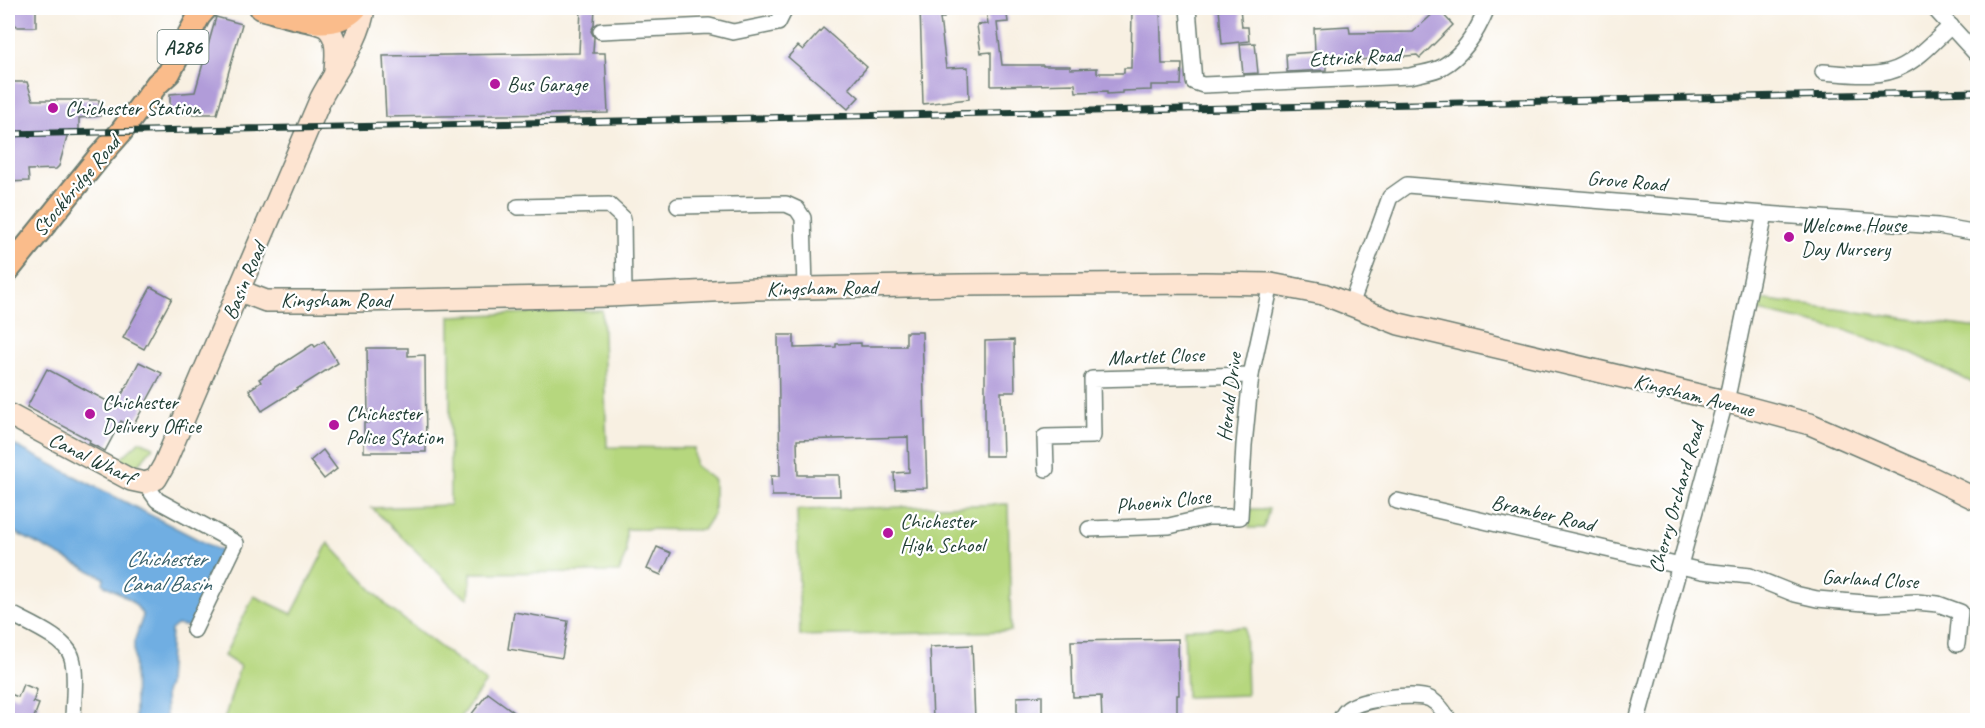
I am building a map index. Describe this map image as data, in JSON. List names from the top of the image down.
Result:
{
  "streets": {
    "main road": ["A286", "Stockbridge Road"],
    "street": [
      "Ettrick Road",
      "Grove Road",
      "Basin Road",
      "Kingsham Road",
      "Martlet Close",
      "Kingsham Avenue",
      "Herald Drive",
      "Canal Wharf",
      "Cherry Orchard Road",
      "Phoenix Close",
      "Bramber Road",
      "Garland Close"
    ]
  },
  "crossings": [
    ["A286", "Stockbridge Road"],
    ["Grove Road", "Kingsham Road"],
    ["Grove Road", "Cherry Orchard Road"],
    ["Basin Road", "Kingsham Road"],
    ["Basin Road", "Canal Wharf"],
    ["Kingsham Road", "Kingsham Avenue"],
    ["Kingsham Road", "Herald Drive"],
    ["Martlet Close", "Herald Drive"],
    ["Kingsham Avenue", "Cherry Orchard Road"],
    ["Herald Drive", "Phoenix Close"],
    ["Cherry Orchard Road", "Bramber Road"],
    ["Cherry Orchard Road", "Garland Close"],
    ["Bramber Road", "Garland Close"]
  ],
  "water": ["Chichester Canal Basin"],
  "places": [
    "Bus Garage",
    "Chichester Station",
    "Welcome House Day Nursery",
    "Chichester Delivery Office",
    "Chichester Police Station",
    "Chichester High School"
  ]
}
